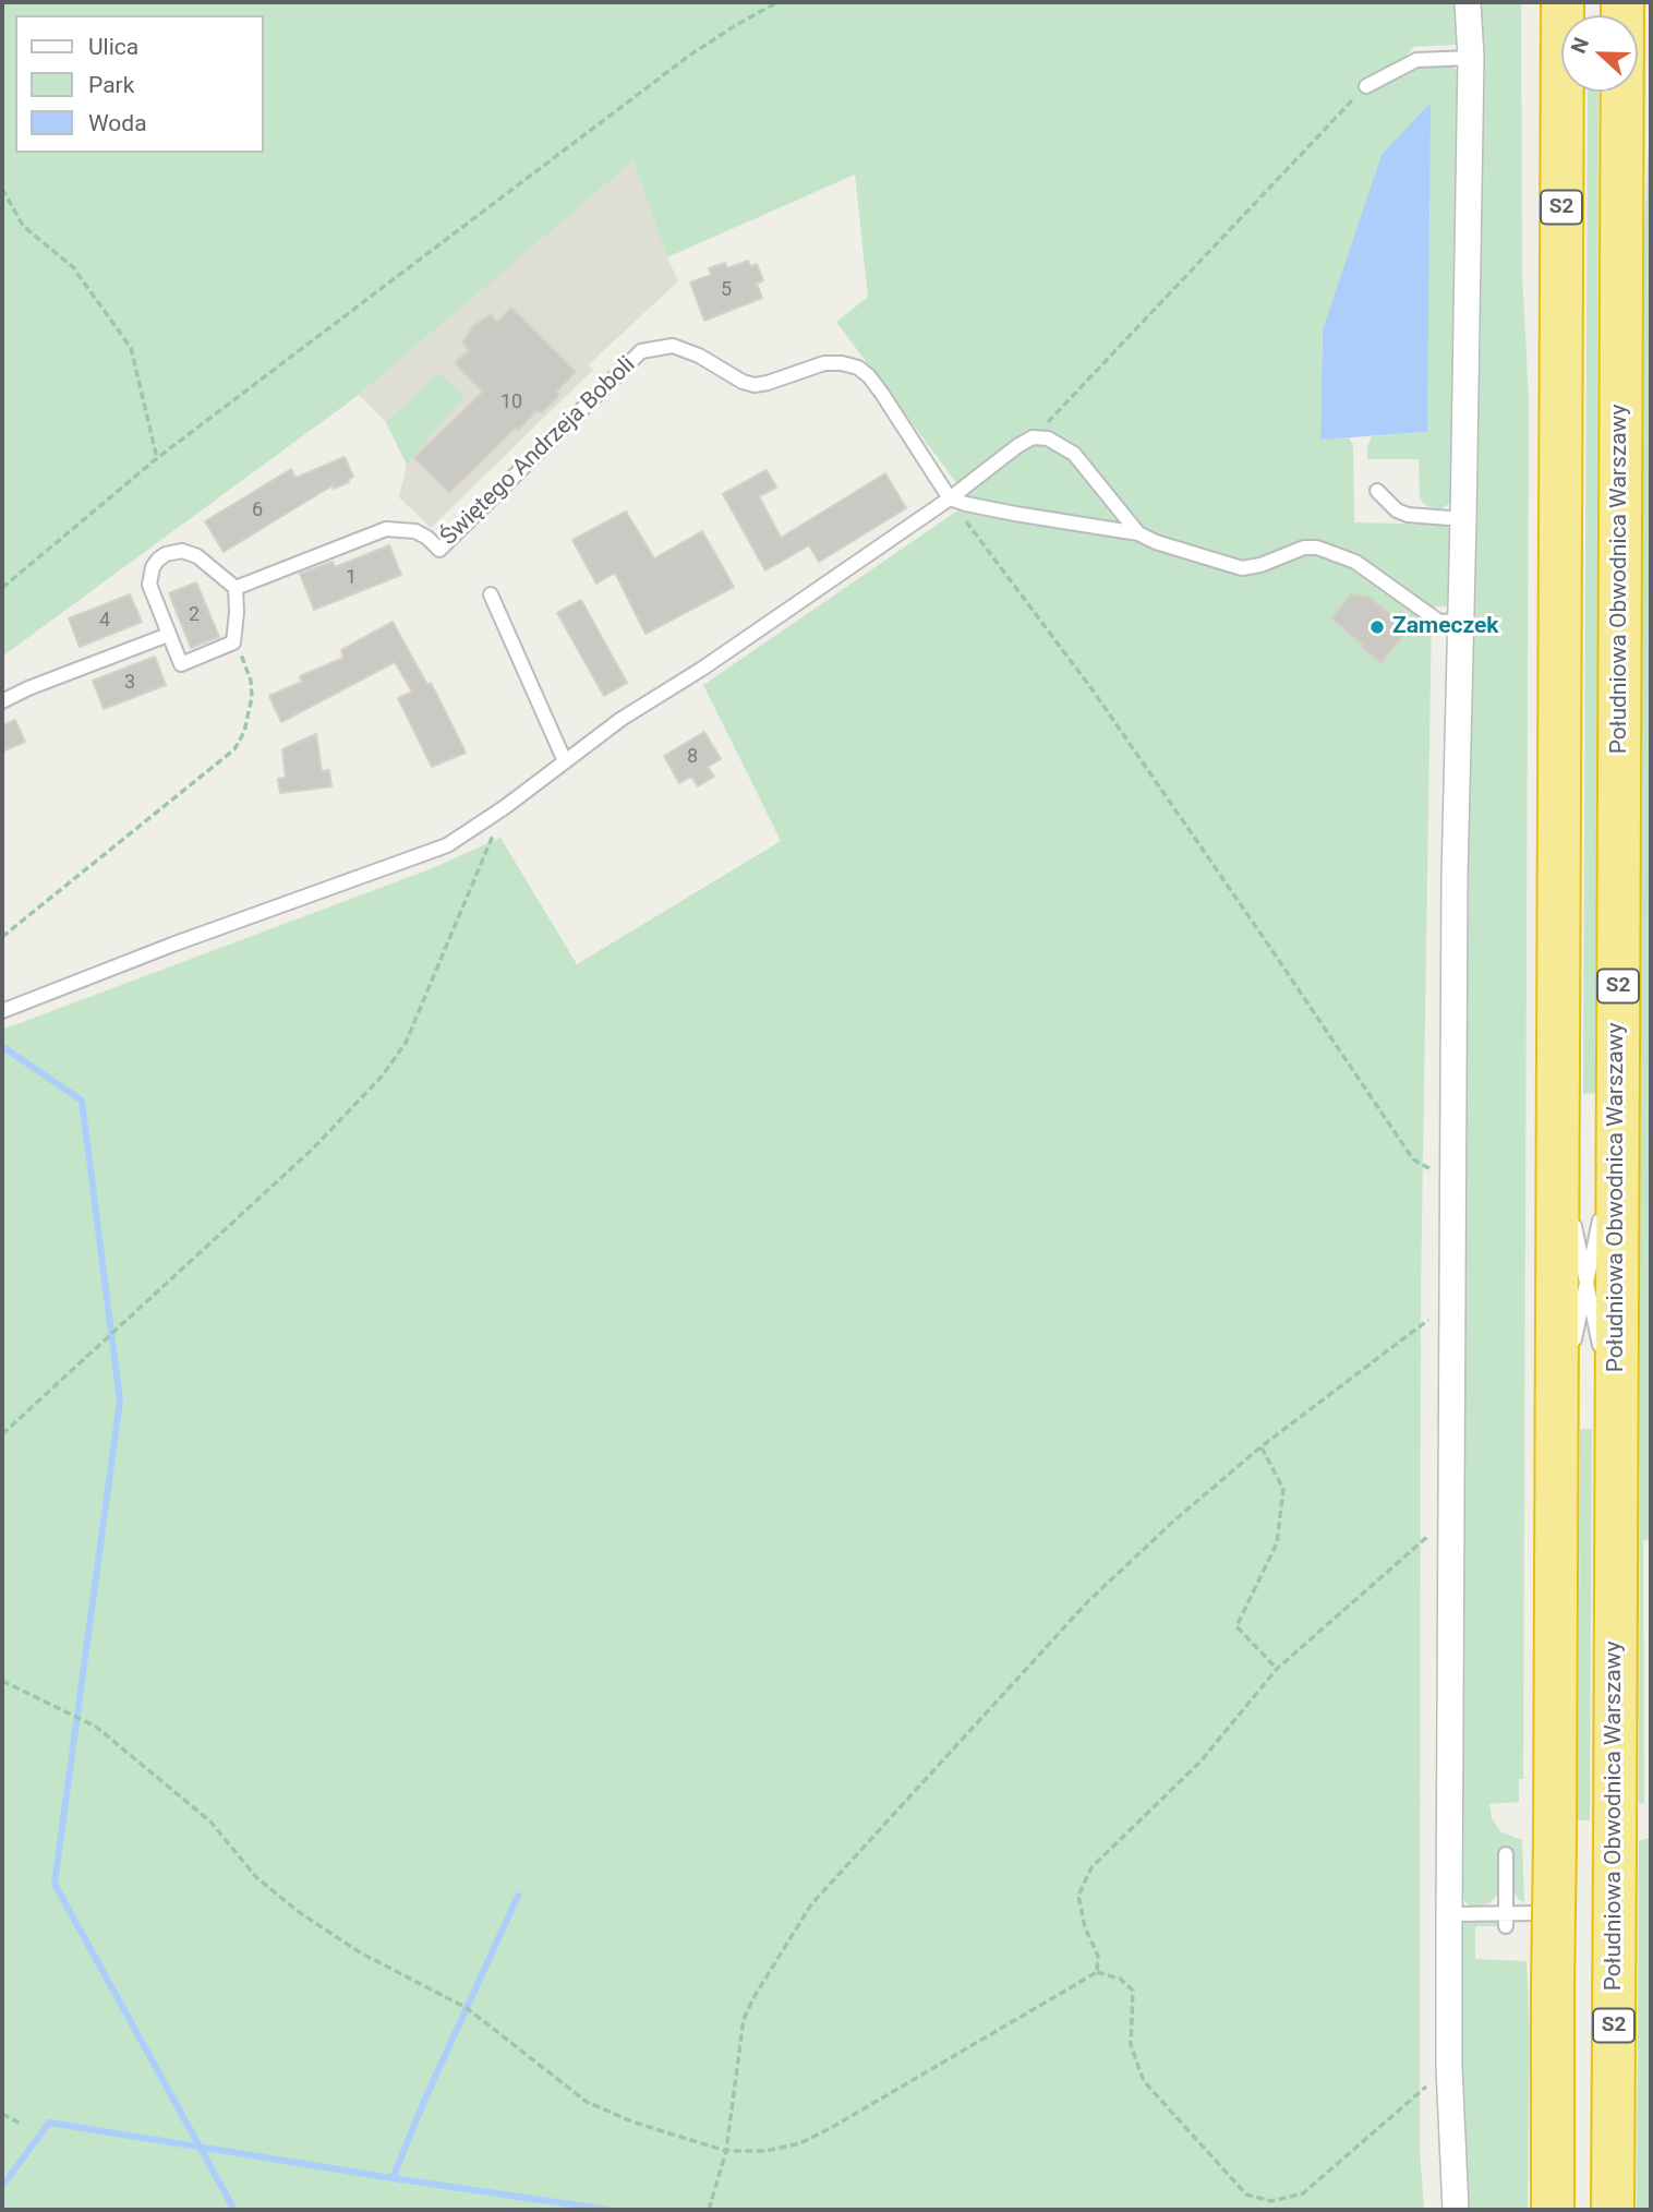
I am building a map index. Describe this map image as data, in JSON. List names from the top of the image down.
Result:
{
  "streets": {
    "highway": ["S2", "Południowa Obwodnica Warszawy"],
    "lane": ["Świętego Andrzeja Boboli"]
  },
  "places": ["Zameczek"],
  "house_numbers": [
    "5",
    "10",
    "6",
    "1",
    "2",
    "4",
    "3",
    "8"
  ],
  "legend": ["Ulica", "Park", "Woda"],
  "north": "left"
}
